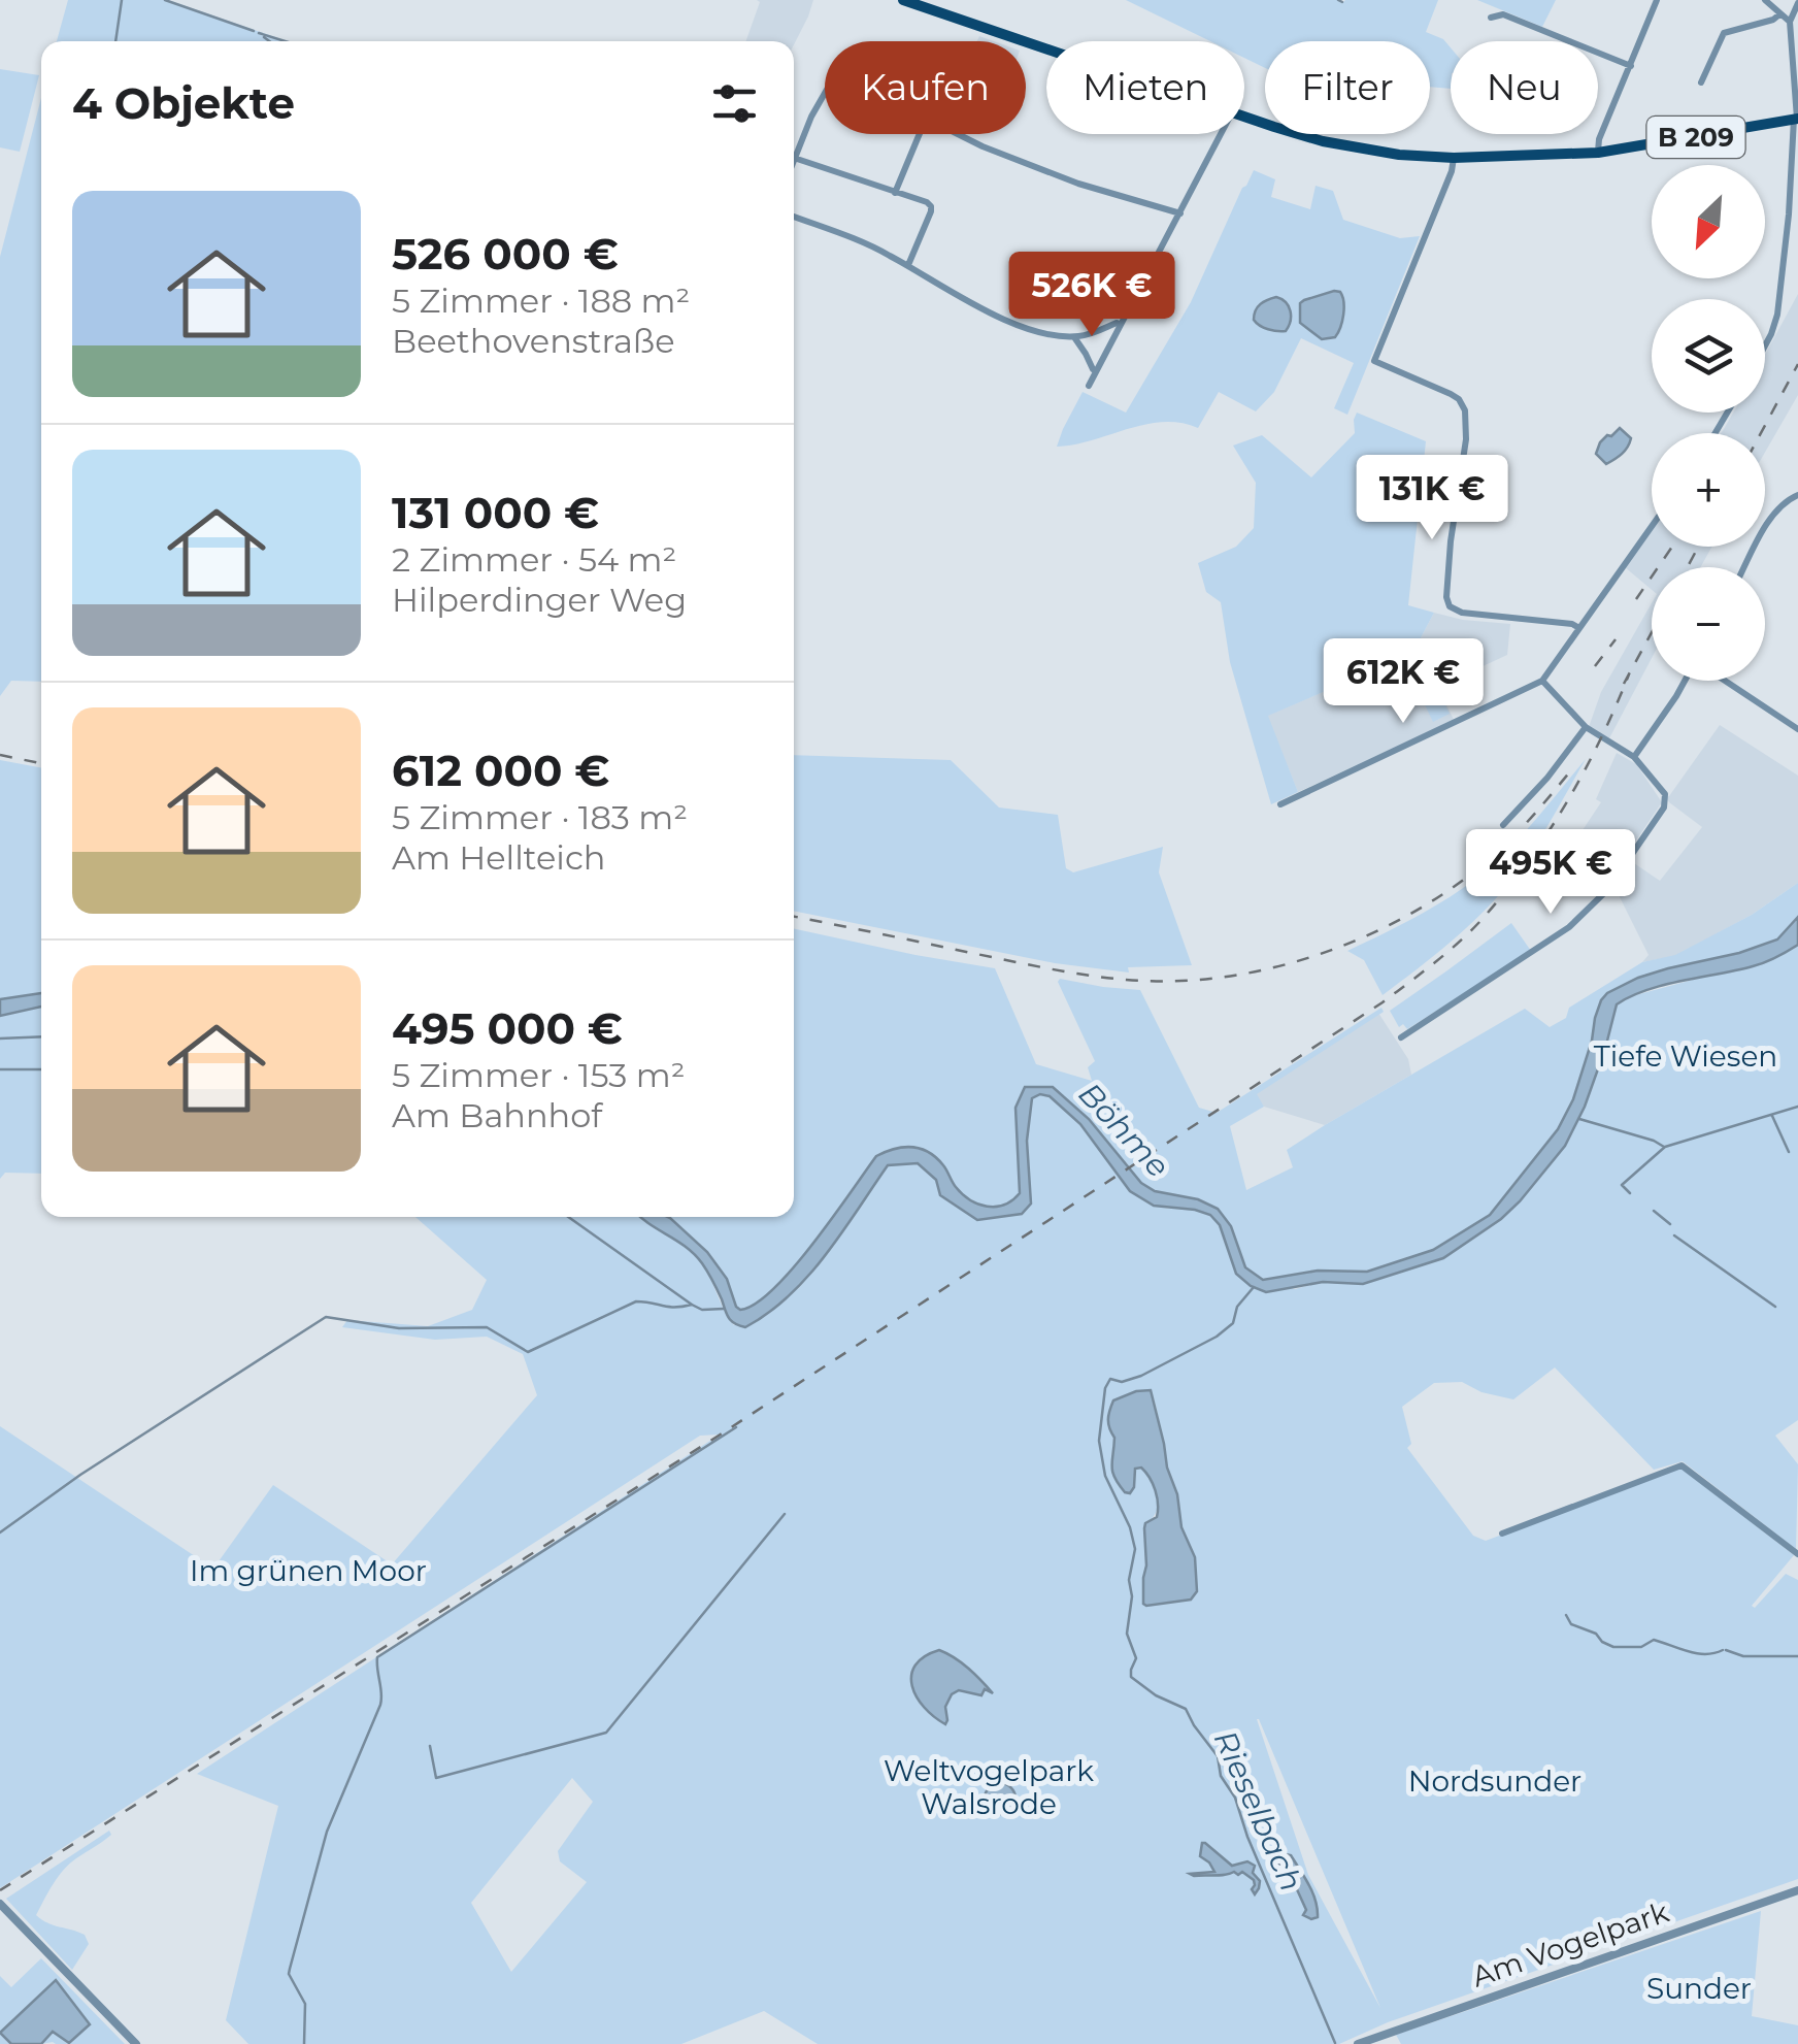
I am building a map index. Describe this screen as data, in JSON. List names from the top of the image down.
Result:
{
  "streets": {
    "main road": ["B 209"],
    "street": ["Am Vogelpark"]
  },
  "water": ["Böhme", "Rieselbach"],
  "parks": [
    "Tiefe Wiesen",
    "Im grünen Moor",
    "Weltvogelpark Walsrode",
    "Nordsunder",
    "Sunder"
  ],
  "north": "bottom left",
  "page": {
    "chip": [
      "Kaufen",
      "Mieten",
      "Filter",
      "Neu"
    ],
    "heading": "4 Objekte",
    "map_buttons": ["+", "−"],
    "list": [
      {
        "name": "526 000 €",
        "note": "5 Zimmer · 188 m² · Beethovenstraße"
      },
      {
        "name": "131 000 €",
        "note": "2 Zimmer · 54 m² · Hilperdinger Weg"
      },
      {
        "name": "612 000 €",
        "note": "5 Zimmer · 183 m² · Am Hellteich"
      },
      {
        "name": "495 000 €",
        "note": "5 Zimmer · 153 m² · Am Bahnhof"
      }
    ],
    "price": [
      "526K €",
      "131K €",
      "612K €",
      "495K €"
    ]
  }
}
